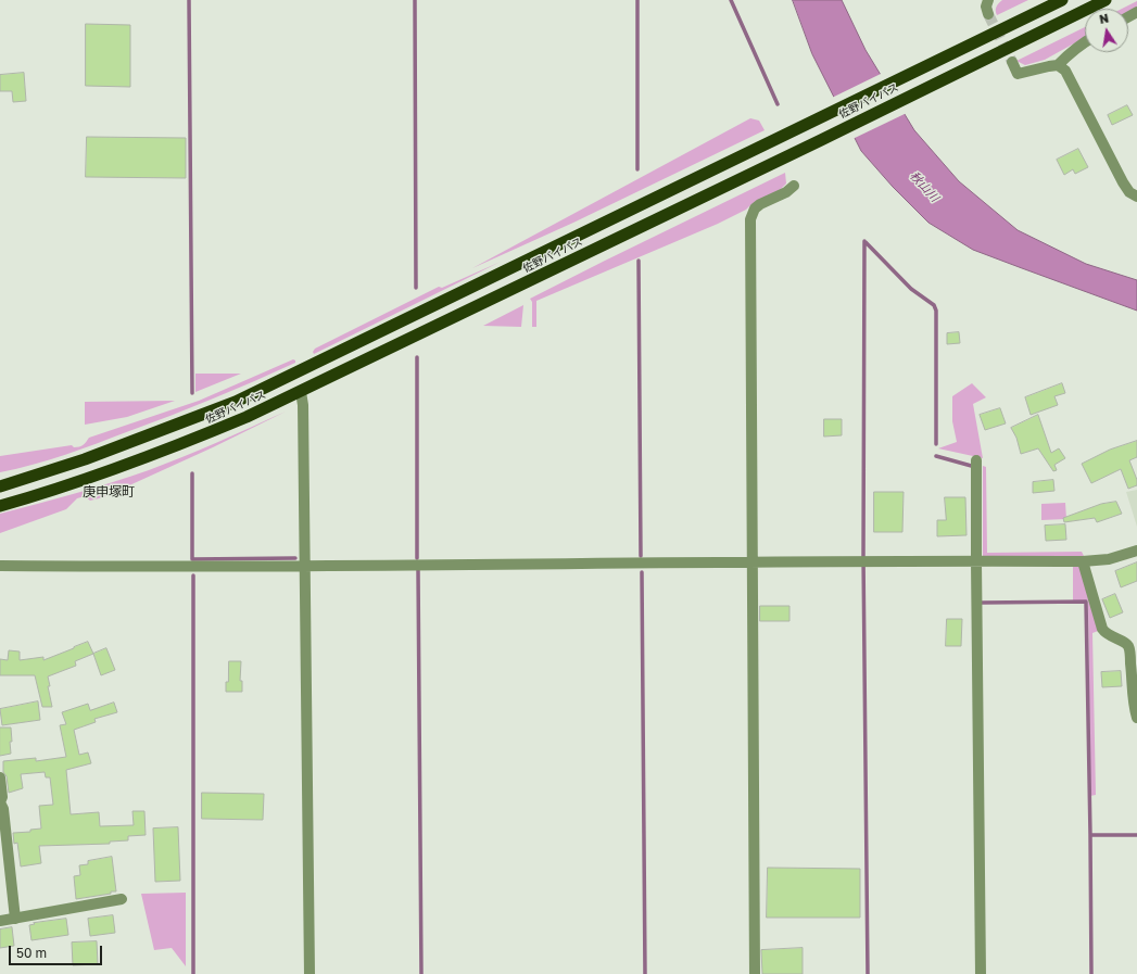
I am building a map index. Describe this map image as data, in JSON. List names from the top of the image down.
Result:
{
  "streets": {
    "highway": ["佐野バイパス"]
  },
  "districts": ["庚申塚町"],
  "water": ["秋山川"],
  "scale_bar": "50 m",
  "north": "top"
}
